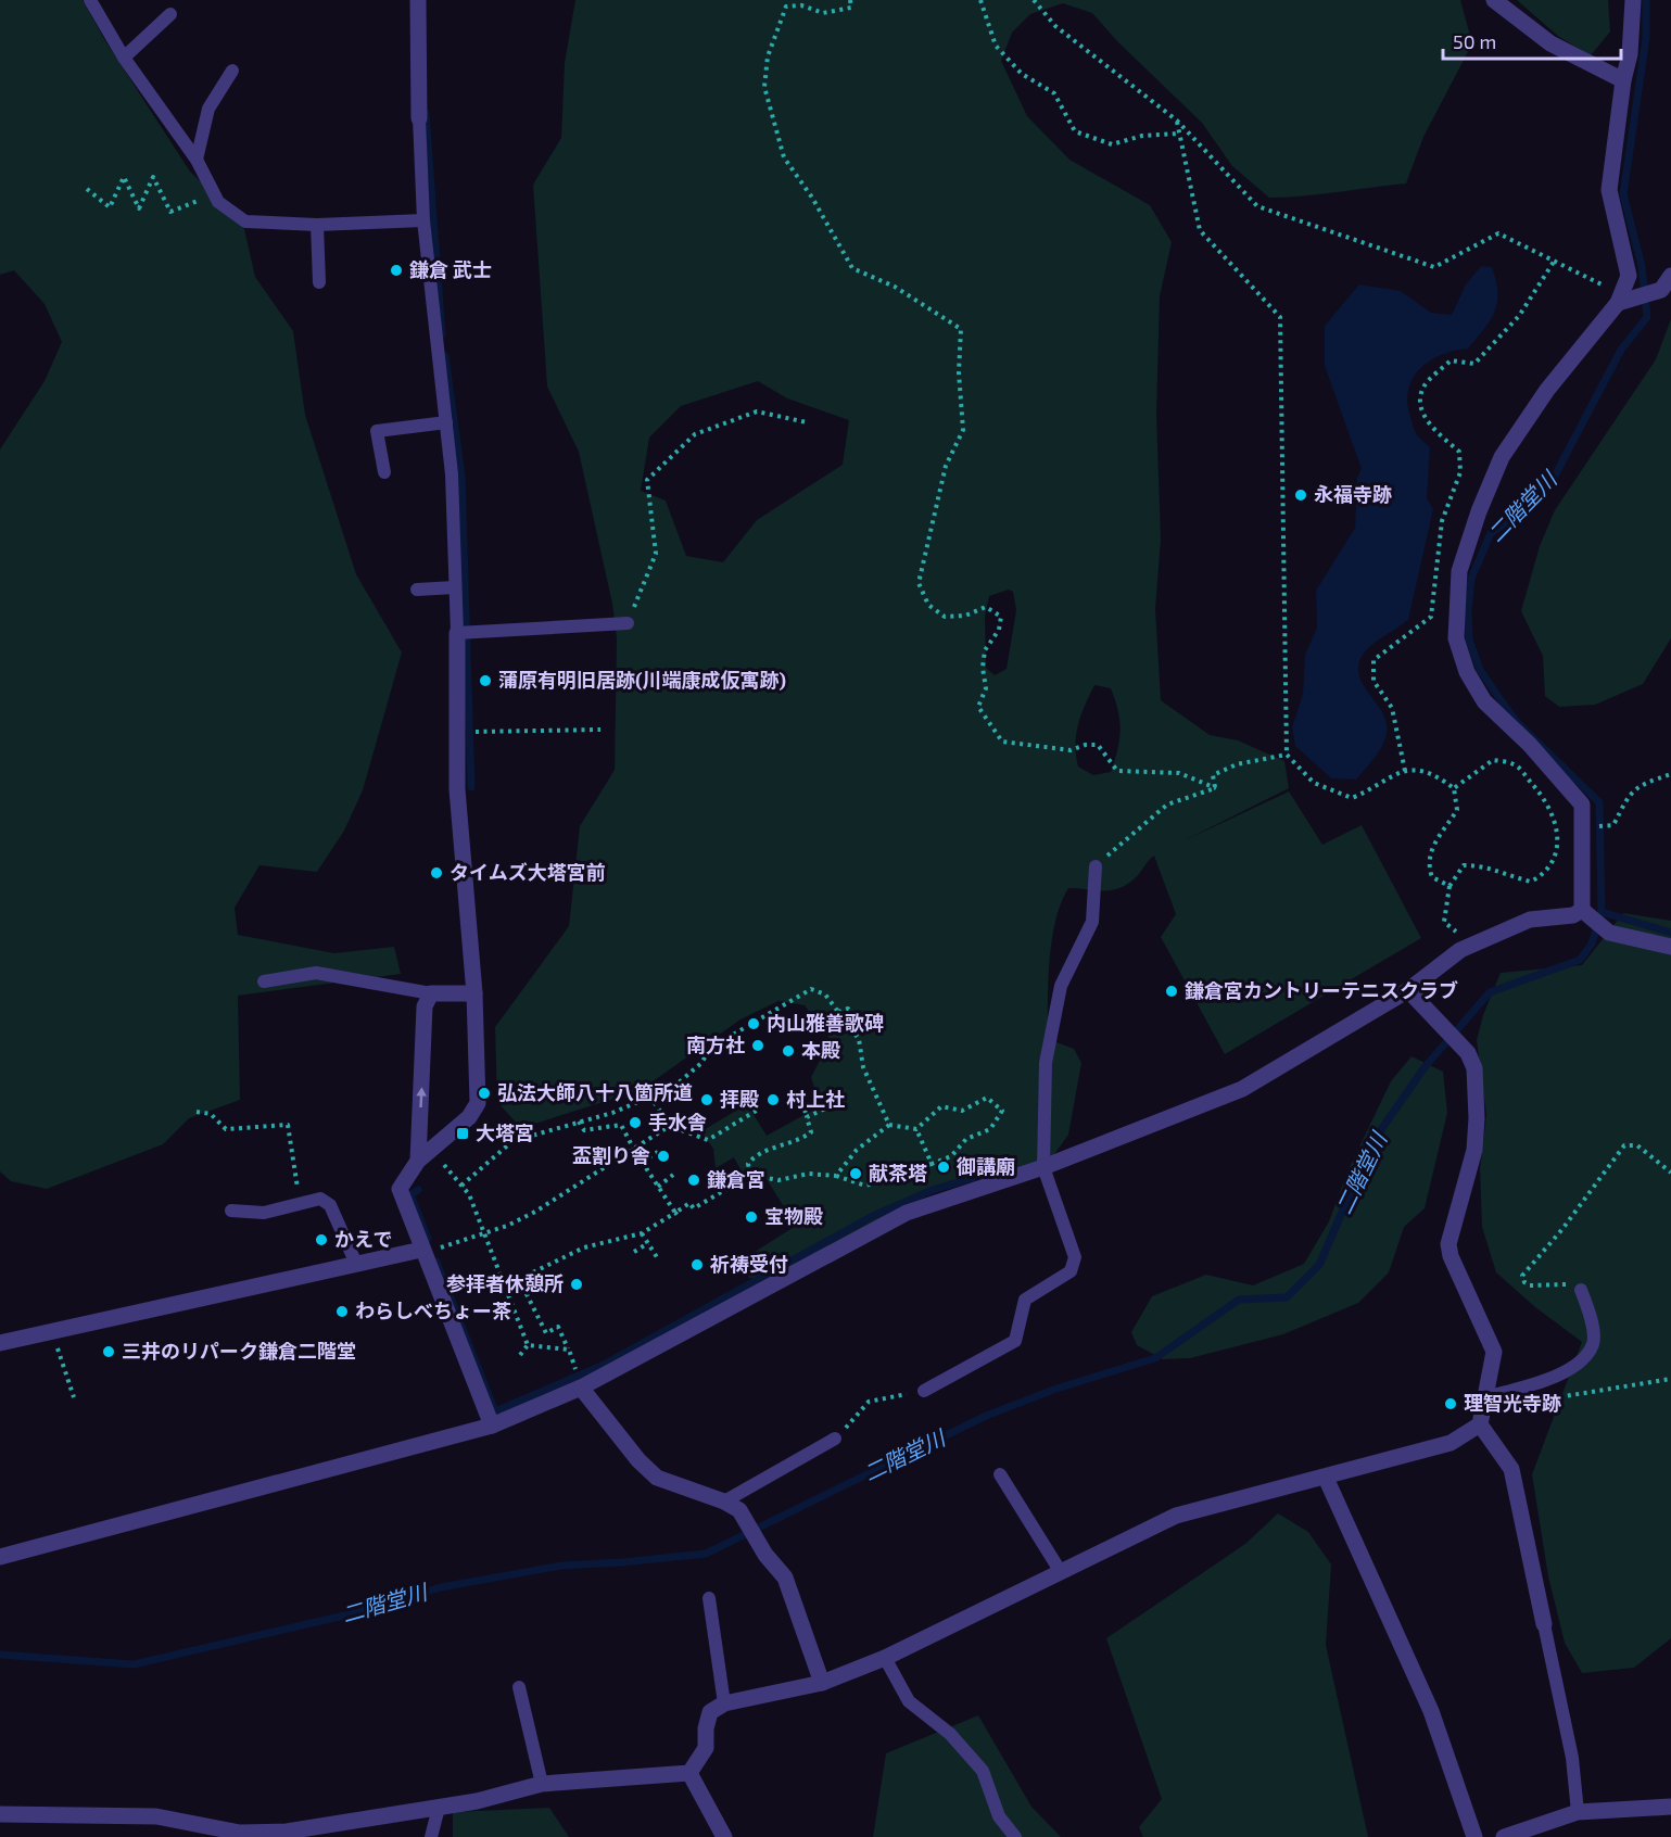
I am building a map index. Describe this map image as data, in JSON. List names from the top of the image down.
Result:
{
  "water": ["二階堂川"],
  "places": {
    "other": [
      "鎌倉 武士",
      "永福寺跡",
      "蒲原有明旧居跡(川端康成仮寓跡)",
      "タイムズ大塔宮前",
      "鎌倉宮カントリーテニスクラブ",
      "内山雅善歌碑",
      "南方社",
      "本殿",
      "弘法大師八十八箇所道",
      "拝殿",
      "村上社",
      "手水舎",
      "盃割り舎",
      "御講廟",
      "献茶塔",
      "鎌倉宮",
      "宝物殿",
      "かえで",
      "祈祷受付",
      "参拝者休憩所",
      "わらしべちょー茶",
      "三井のリパーク鎌倉二階堂",
      "理智光寺跡"
    ],
    "transit": ["大塔宮"]
  },
  "scale_bar": "50 m"
}
